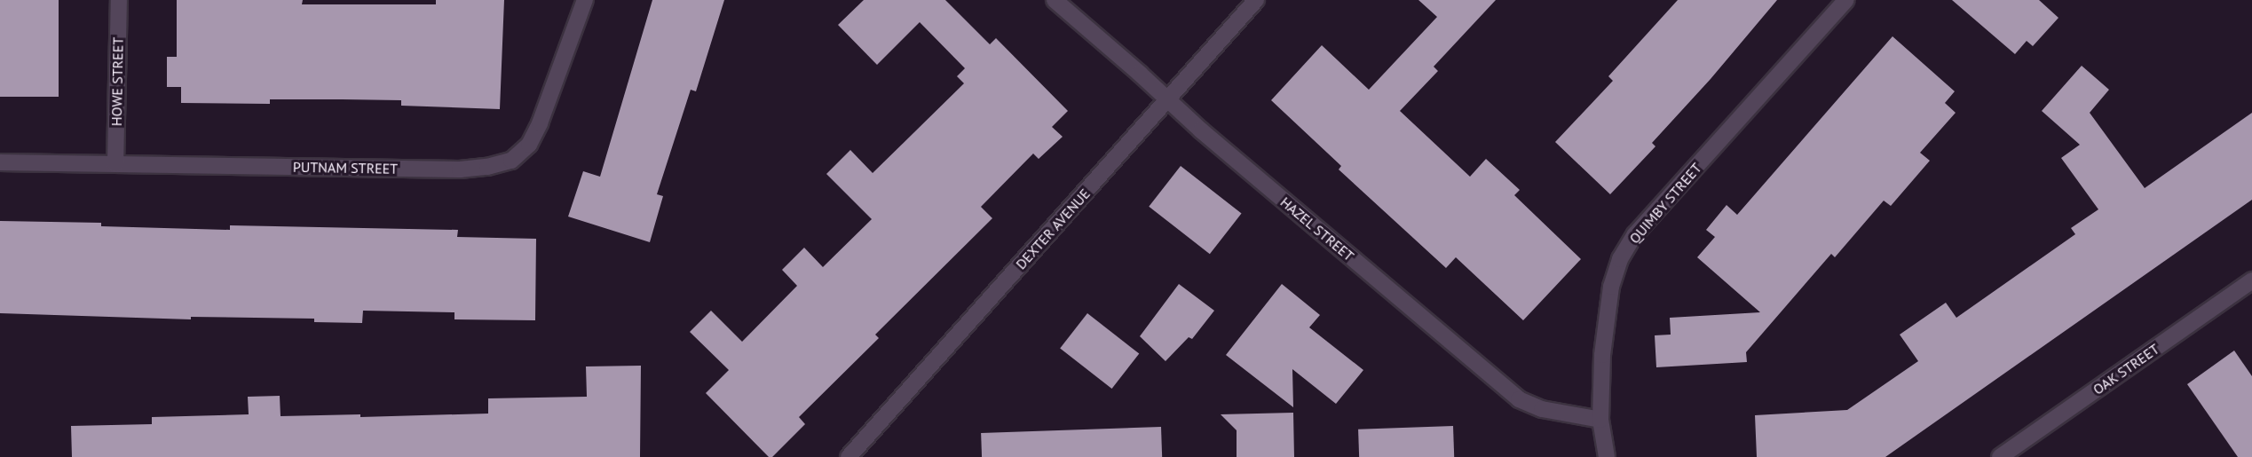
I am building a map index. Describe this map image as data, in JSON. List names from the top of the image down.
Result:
{
  "streets": {
    "street": [
      "HOWE STREET",
      "PUTNAM STREET",
      "QUIMBY STREET",
      "DEXTER AVENUE",
      "HAZEL STREET",
      "OAK STREET"
    ]
  },
  "crossings": [
    ["HOWE STREET", "PUTNAM STREET"],
    ["QUIMBY STREET", "HAZEL STREET"],
    ["DEXTER AVENUE", "HAZEL STREET"]
  ]
}
